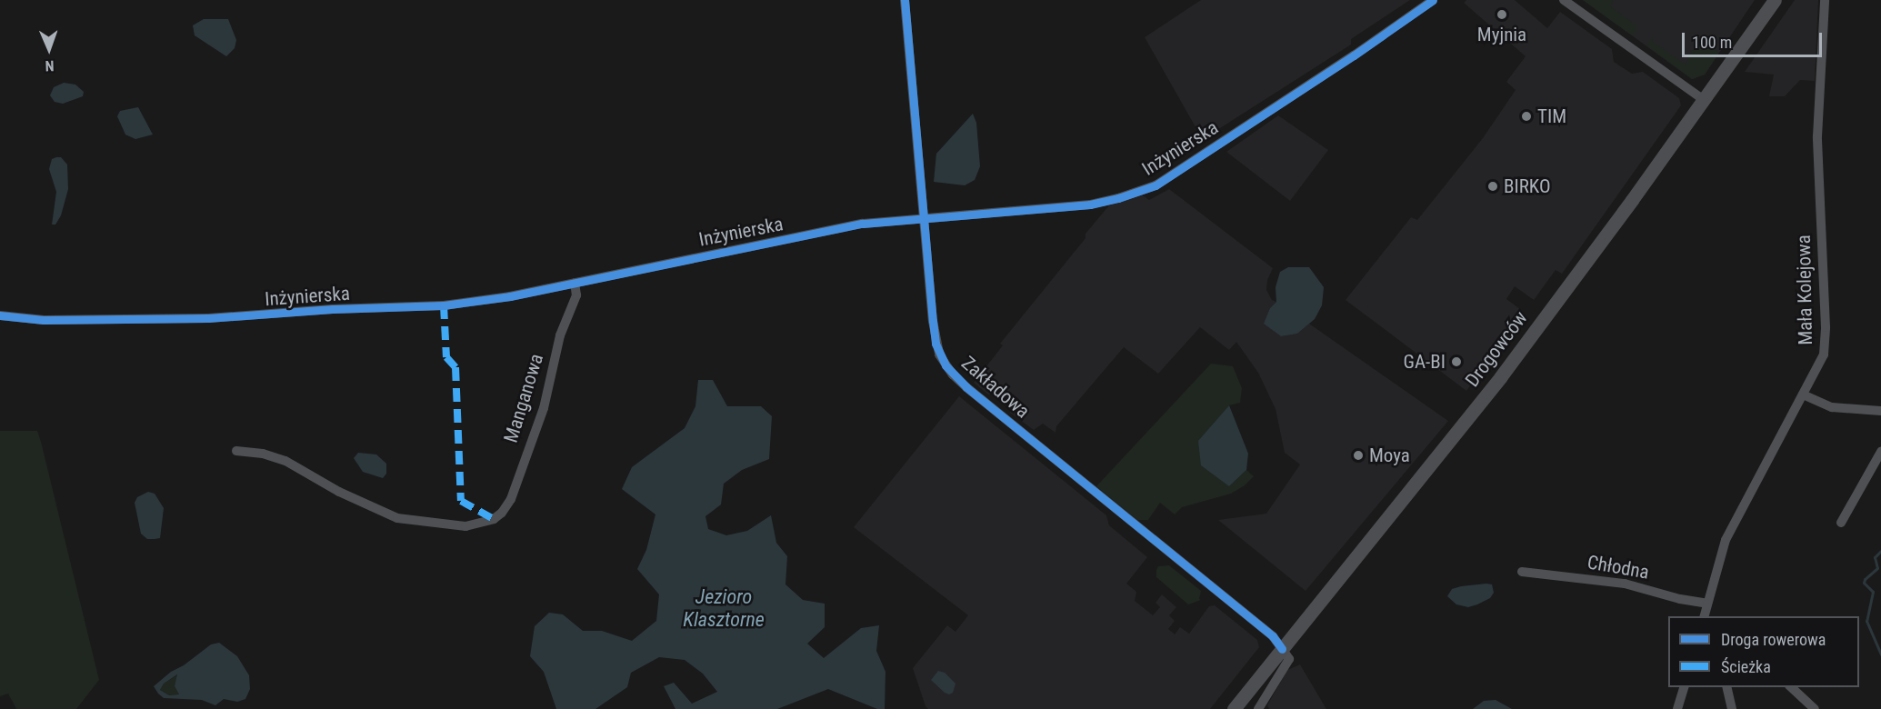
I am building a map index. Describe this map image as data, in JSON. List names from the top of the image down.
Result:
{
  "streets": {
    "main road": ["Drogowców"],
    "street": [
      "Inżynierska",
      "Mała Kolejowa",
      "Zakładowa",
      "Manganowa",
      "Chłodna"
    ]
  },
  "crossings": [
    ["Inżynierska", "Zakładowa"],
    ["Inżynierska", "Manganowa"],
    ["Mała Kolejowa", "Chłodna"],
    ["Drogowców", "Zakładowa"]
  ],
  "water": ["Jezioro Klasztorne"],
  "places": [
    "Myjnia",
    "TIM",
    "BIRKO",
    "GA-BI",
    "Moya"
  ],
  "legend": ["Droga rowerowa", "Ścieżka"],
  "scale_bar": "100 m",
  "north": "bottom"
}
